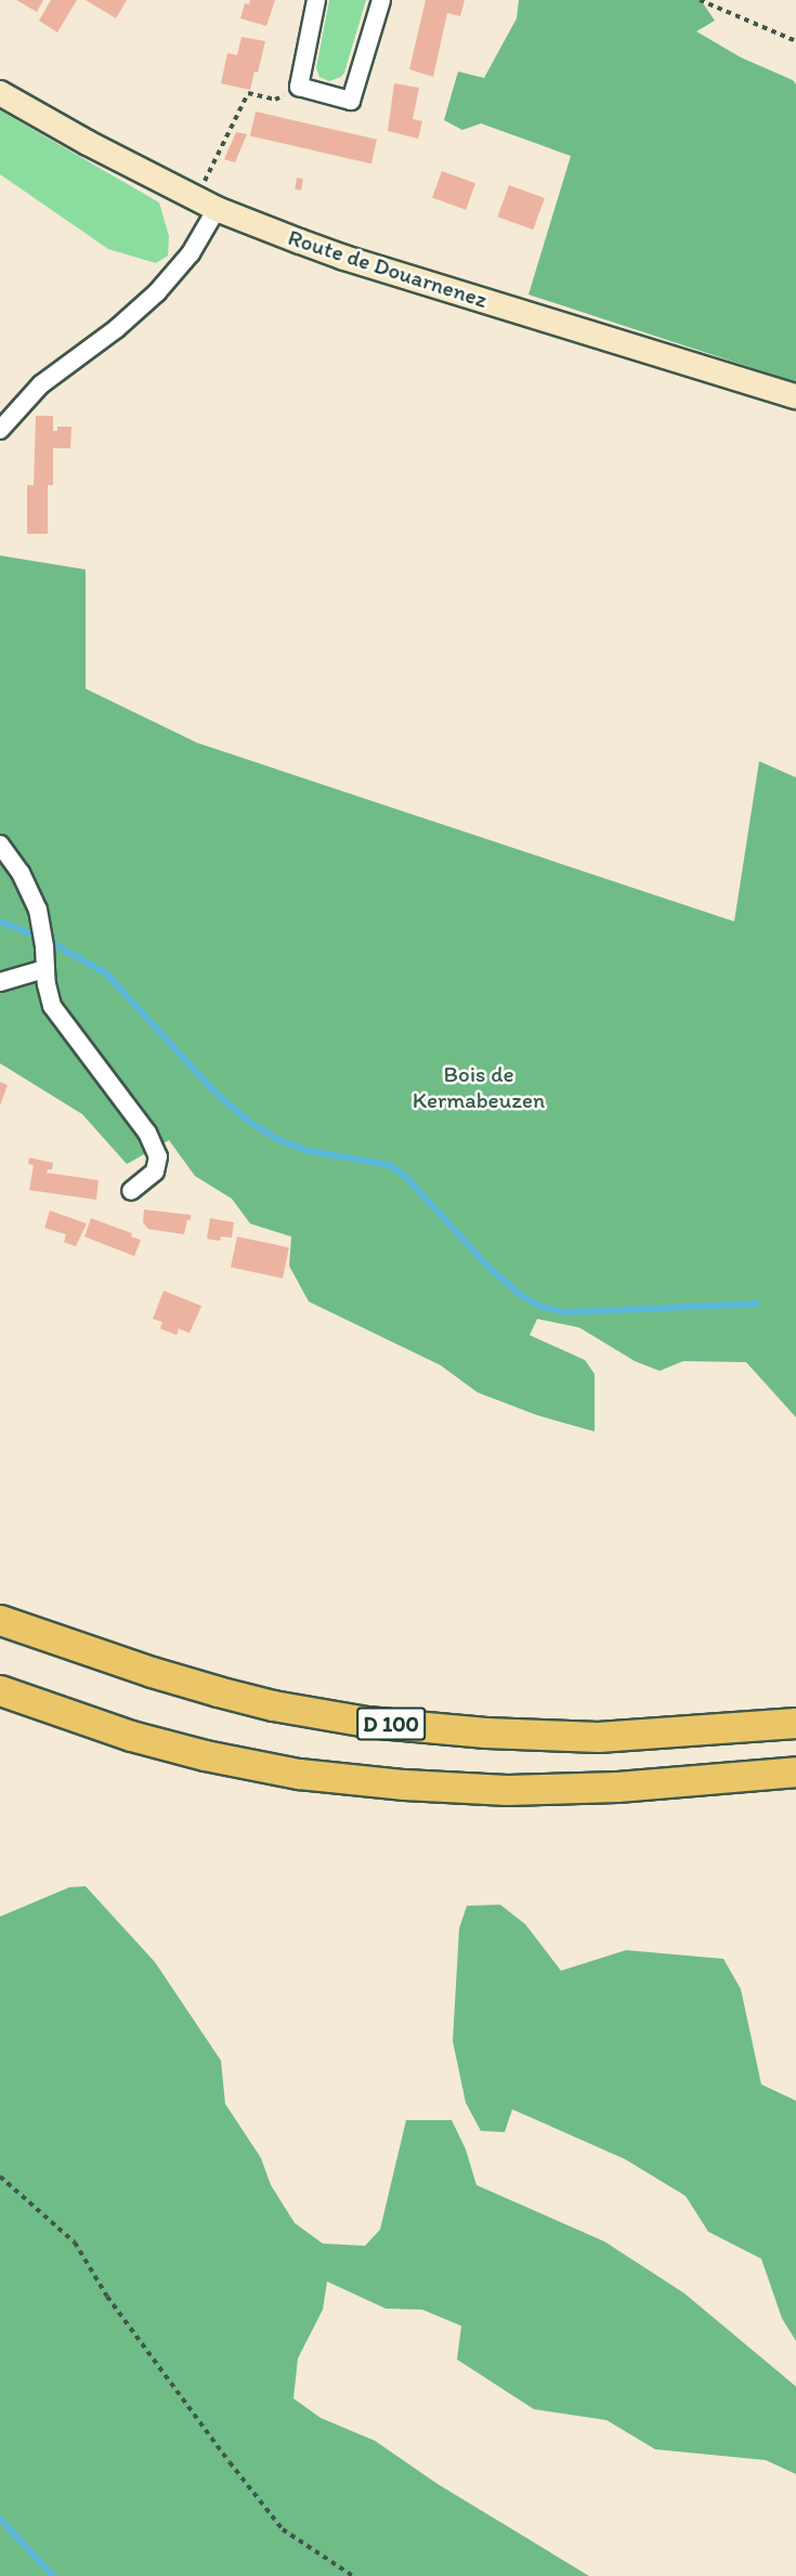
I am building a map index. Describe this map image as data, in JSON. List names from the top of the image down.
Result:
{
  "streets": {
    "highway": ["D 100"],
    "main road": ["Route de Douarnenez"]
  },
  "parks": ["Bois de Kermabeuzen"]
}
